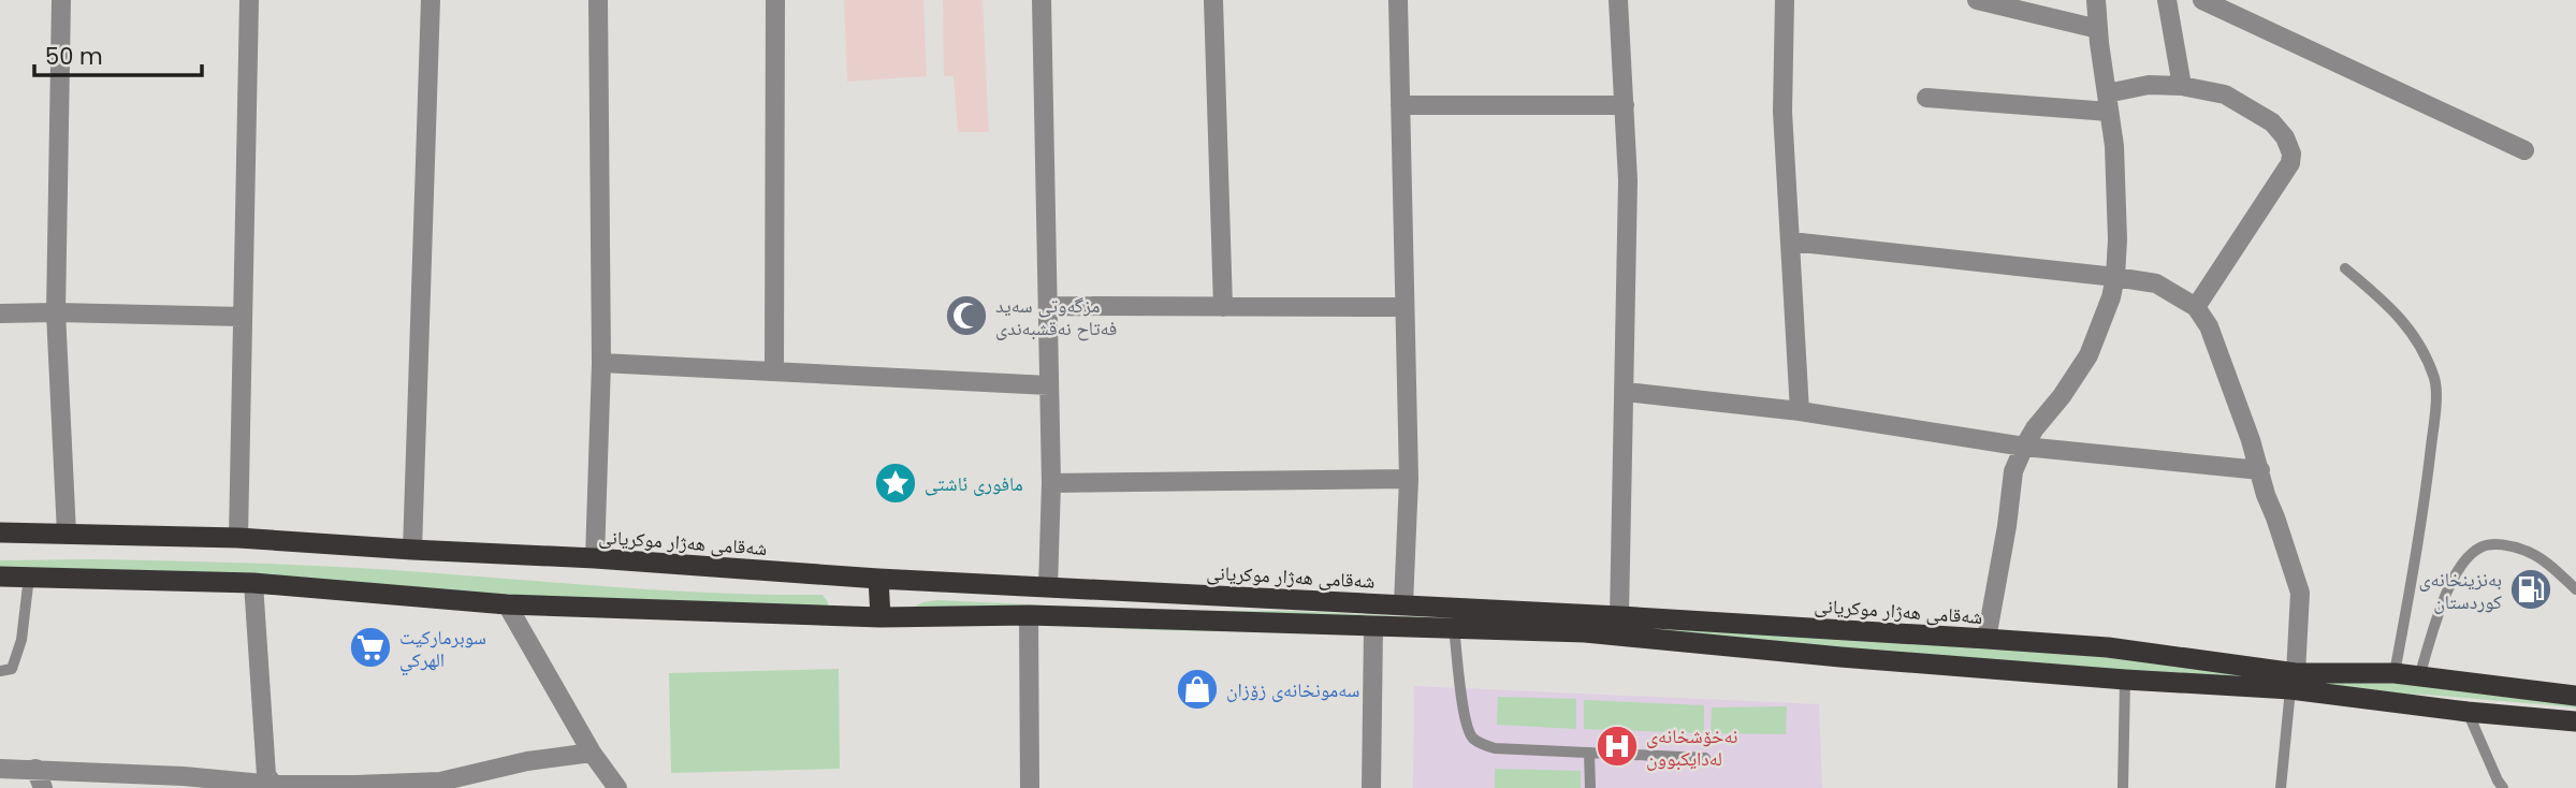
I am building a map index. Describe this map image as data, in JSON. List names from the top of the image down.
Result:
{
  "streets": {
    "highway": ["شەقامی ھەژار موکریانی"]
  },
  "places": {
    "mosque": ["مزگەوتی سەید فەتاح نەقشبەندی"],
    "place": ["مافوری ئاشتی"],
    "fuel station": ["بەنزینخانەی كوردستان"],
    "supermarket": ["سوبرماركيت الهركي"],
    "shop": ["سەمونخانەی زۆزان"],
    "hospital": ["نەخۆشخانەی لەدایکبوون"]
  },
  "scale_bar": "50 m"
}
